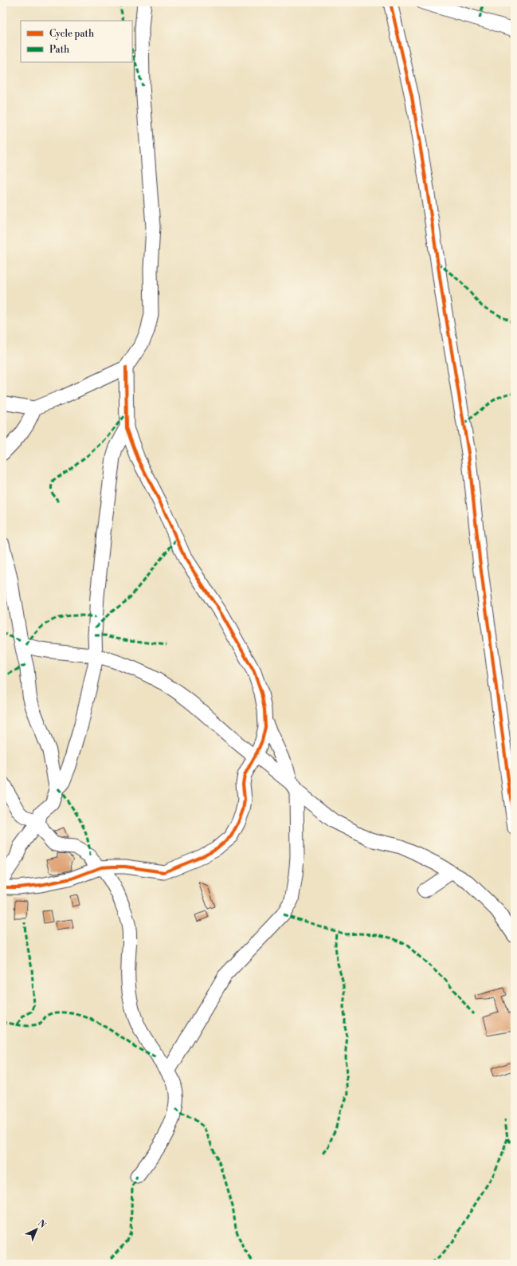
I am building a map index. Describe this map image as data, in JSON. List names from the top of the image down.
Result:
{
  "legend": ["Cycle path", "Path"],
  "north": "top right"
}
